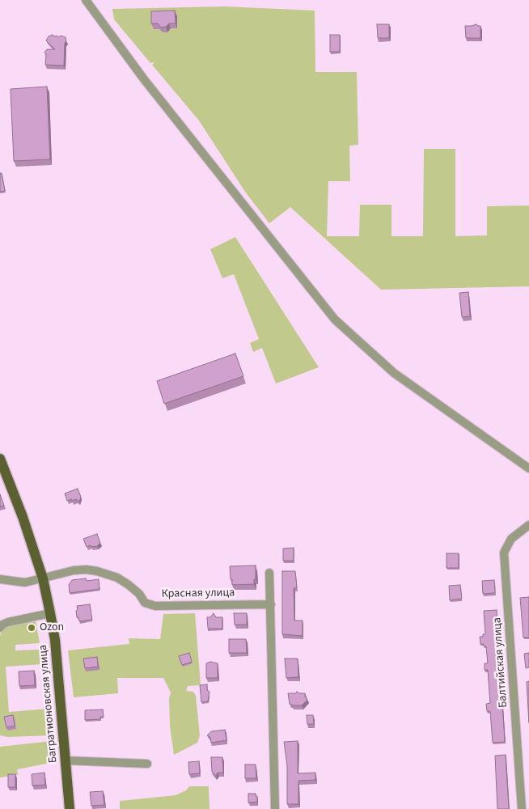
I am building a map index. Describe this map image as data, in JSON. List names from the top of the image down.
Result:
{
  "streets": {
    "main road": ["Багратионовская улица"],
    "street": ["Красная улица", "Балтийская улица"]
  },
  "crossings": [
    ["Красная улица", "Багратионовская улица"]
  ],
  "places": ["Ozon"]
}
